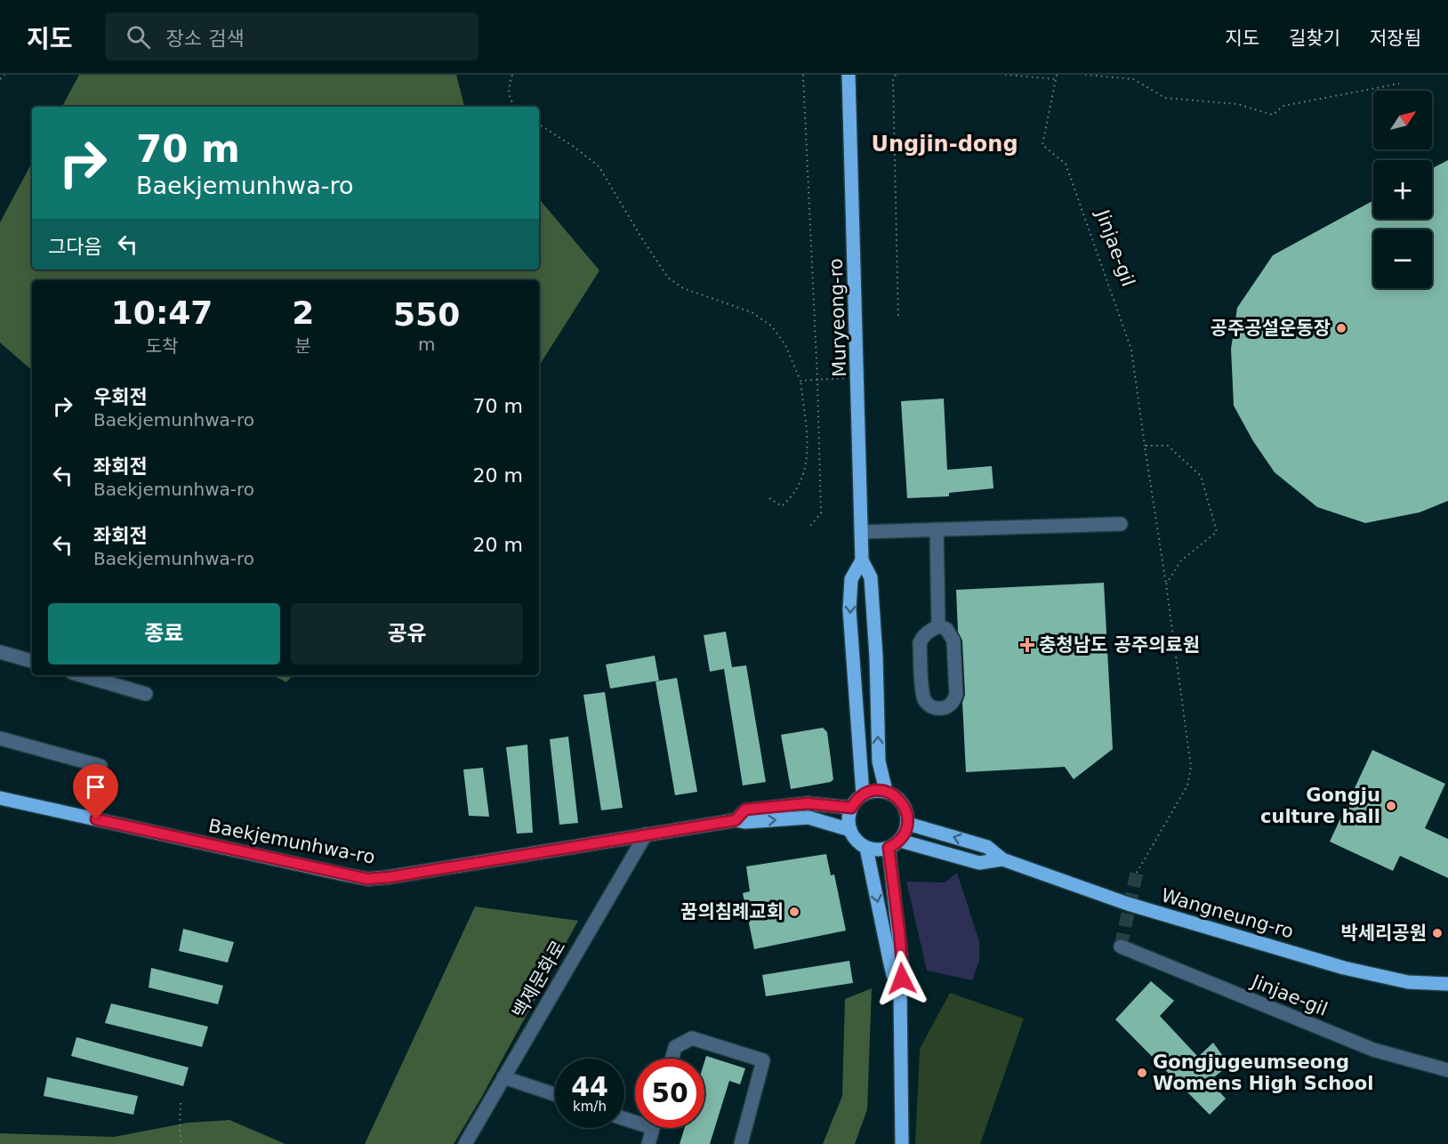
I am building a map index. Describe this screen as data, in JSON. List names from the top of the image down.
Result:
{
  "streets": {
    "main road": ["Muryeong-ro", "Baekjemunhwa-ro", "Wangneung-ro"],
    "street": ["Jinjae-gil", "백제문화로"]
  },
  "crossings": [
    ["Muryeong-ro", "Baekjemunhwa-ro"],
    ["Muryeong-ro", "Wangneung-ro"],
    ["Baekjemunhwa-ro", "Wangneung-ro"],
    ["Baekjemunhwa-ro", "백제문화로"]
  ],
  "districts": ["Ungjin-dong"],
  "places": {
    "other": [
      "공주공설운동장",
      "Gongju culture hall",
      "꿈의침례교회",
      "박세리공원",
      "Gongjugeumseong Womens High School"
    ],
    "health": ["충청남도 공주의료원"]
  },
  "north": "top right",
  "page": {
    "header": "지도",
    "search": "장소 검색",
    "nav": ["지도", "길찾기", "저장됨"],
    "map_buttons": ["+", "−"],
    "turn": ["70 m", "Baekjemunhwa-ro"],
    "then": "그다음",
    "eta": [
      "10:47",
      "도착",
      "2",
      "분",
      "550",
      "m"
    ],
    "list": [
      {
        "name": "우회전",
        "note": "Baekjemunhwa-ro",
        "value": "70 m"
      },
      {
        "name": "좌회전",
        "note": "Baekjemunhwa-ro",
        "value": "20 m"
      },
      {
        "name": "좌회전",
        "note": "Baekjemunhwa-ro",
        "value": "20 m"
      }
    ],
    "buttons": ["종료", "공유"],
    "speed": "44 km/h",
    "limit": "50"
  }
}
